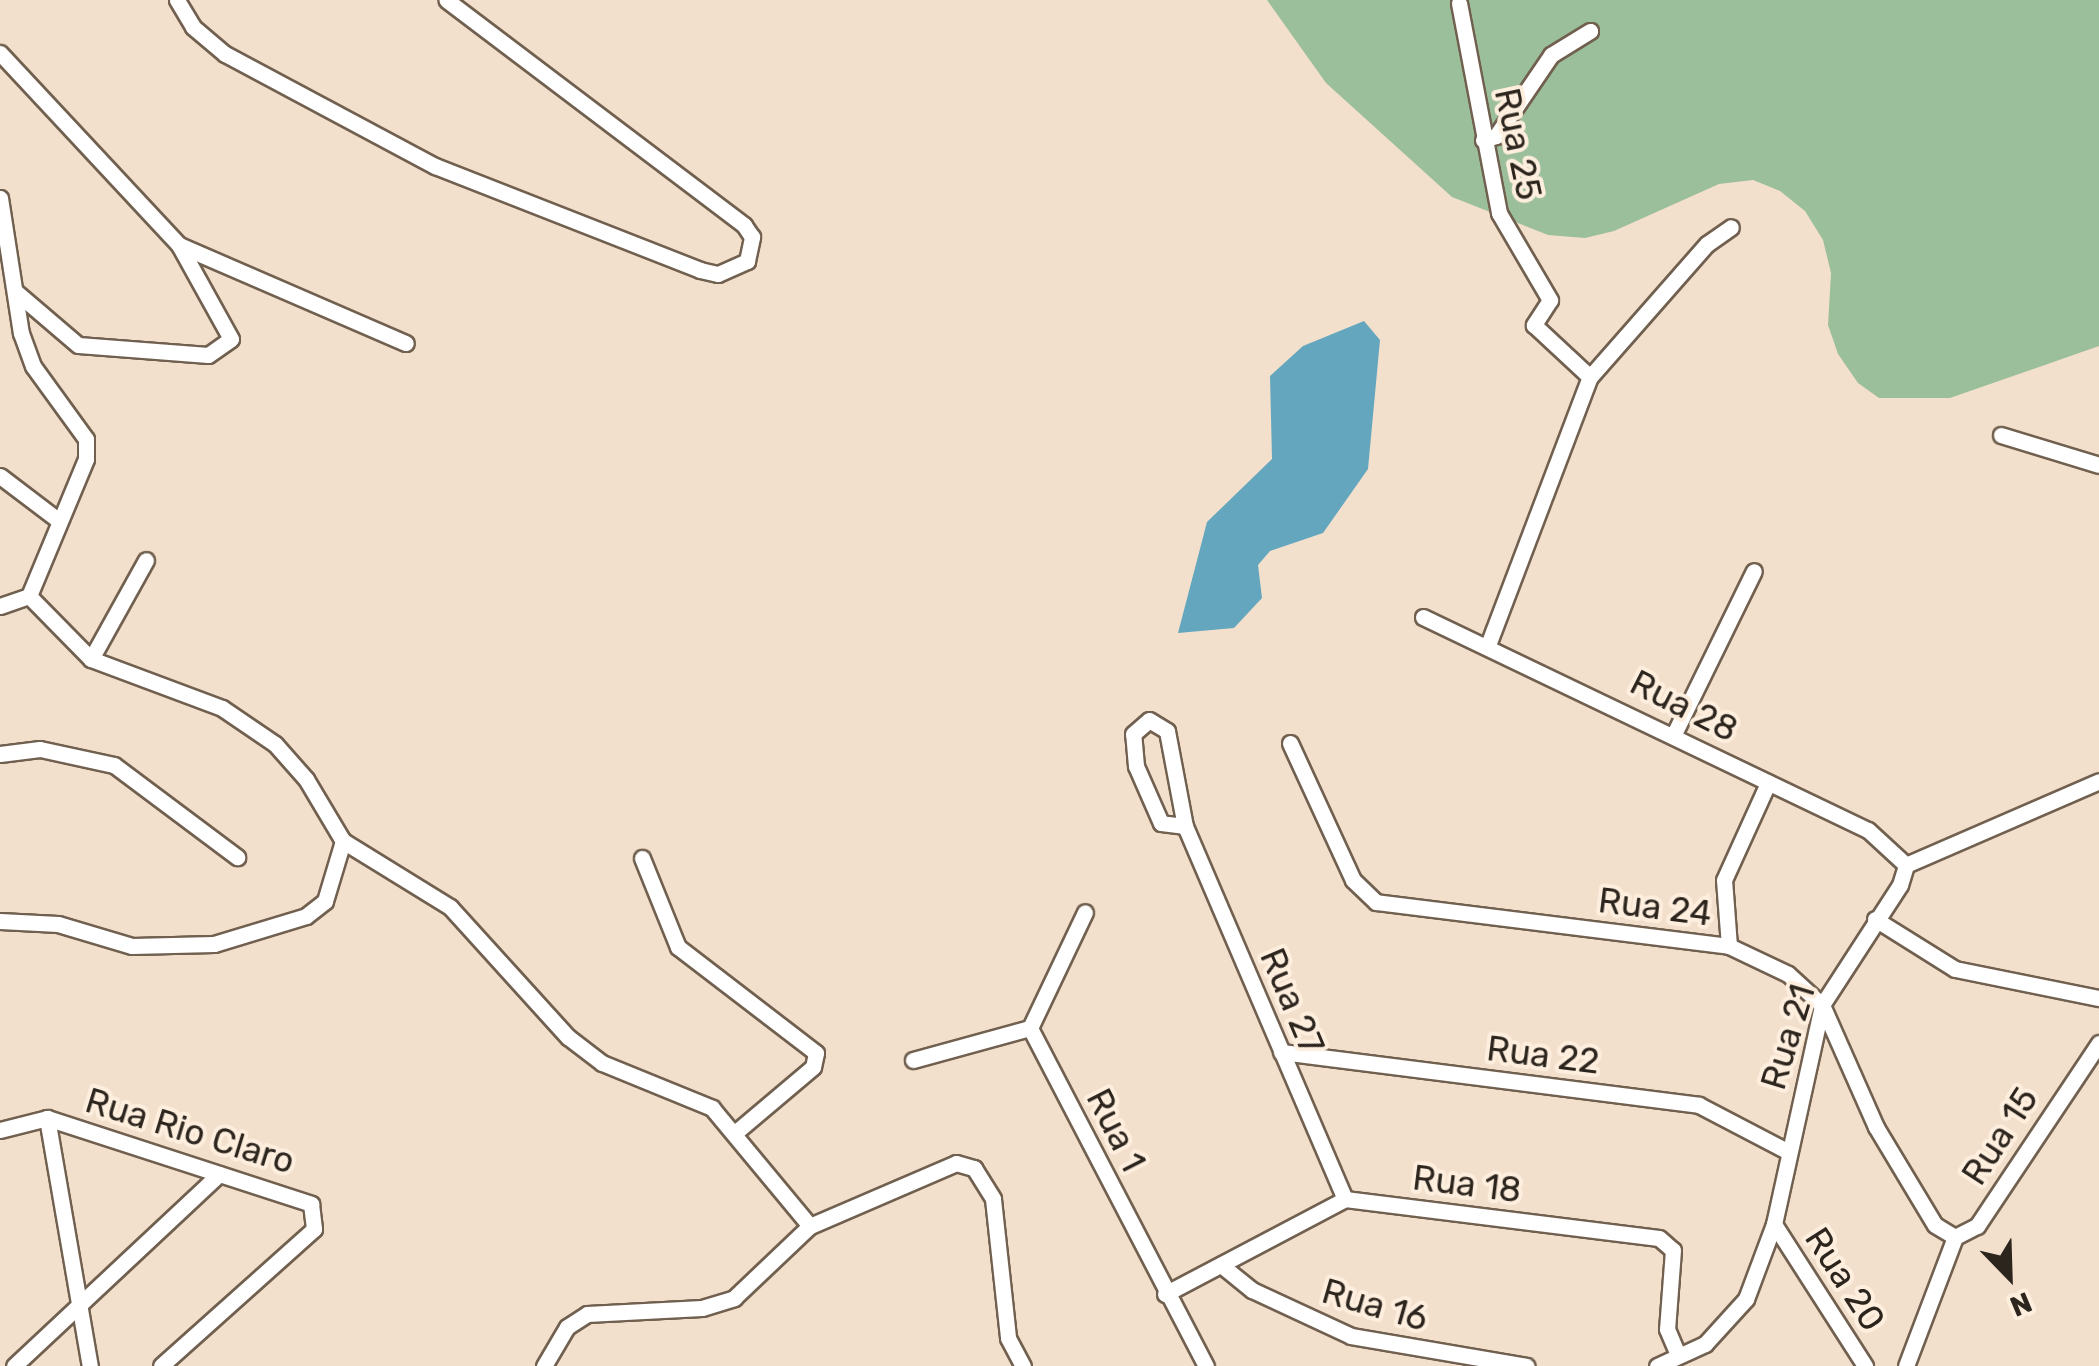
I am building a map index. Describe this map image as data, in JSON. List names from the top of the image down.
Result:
{
  "streets": {
    "street": [
      "Rua 25",
      "Rua 28",
      "Rua 24",
      "Rua 27",
      "Rua 21",
      "Rua 22",
      "Rua 1",
      "Rua Rio Claro",
      "Rua 15",
      "Rua 18",
      "Rua 20",
      "Rua 16"
    ]
  },
  "crossings": [
    ["Rua 28", "Rua 21"],
    ["Rua 24", "Rua 21"],
    ["Rua 24", "Rua 15"],
    ["Rua 27", "Rua 22"],
    ["Rua 27", "Rua 18"],
    ["Rua 21", "Rua 22"],
    ["Rua 21", "Rua 18"],
    ["Rua 21", "Rua 20"]
  ],
  "north": "bottom right"
}
